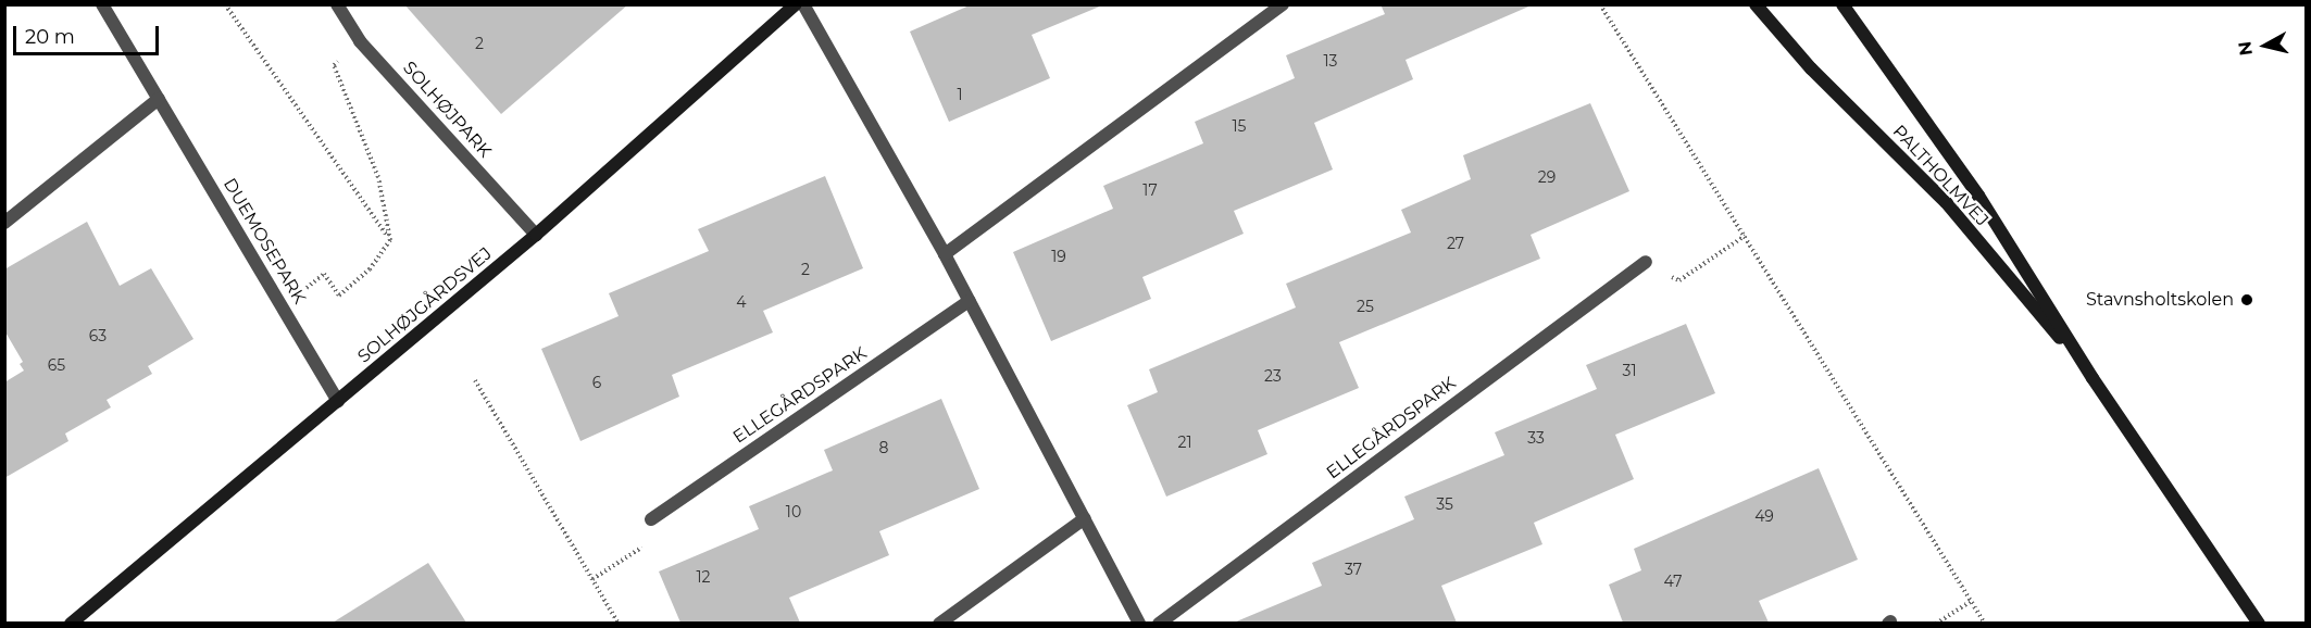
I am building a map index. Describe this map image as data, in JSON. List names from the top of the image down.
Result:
{
  "streets": {
    "street": [
      "SOLHØJPARK",
      "PALTHOLMVEJ",
      "DUEMOSEPARK",
      "SOLHØJGÅRDSVEJ",
      "ELLEGÅRDSPARK"
    ]
  },
  "crossings": [
    ["SOLHØJPARK", "SOLHØJGÅRDSVEJ"],
    ["DUEMOSEPARK", "SOLHØJGÅRDSVEJ"]
  ],
  "places": ["Stavnsholtskolen"],
  "house_numbers": [
    "2",
    "13",
    "1",
    "15",
    "29",
    "17",
    "27",
    "19",
    "2",
    "4",
    "25",
    "63",
    "65",
    "31",
    "23",
    "6",
    "33",
    "21",
    "8",
    "35",
    "10",
    "49",
    "37",
    "12",
    "47"
  ],
  "scale_bar": "20 m",
  "north": "left"
}
